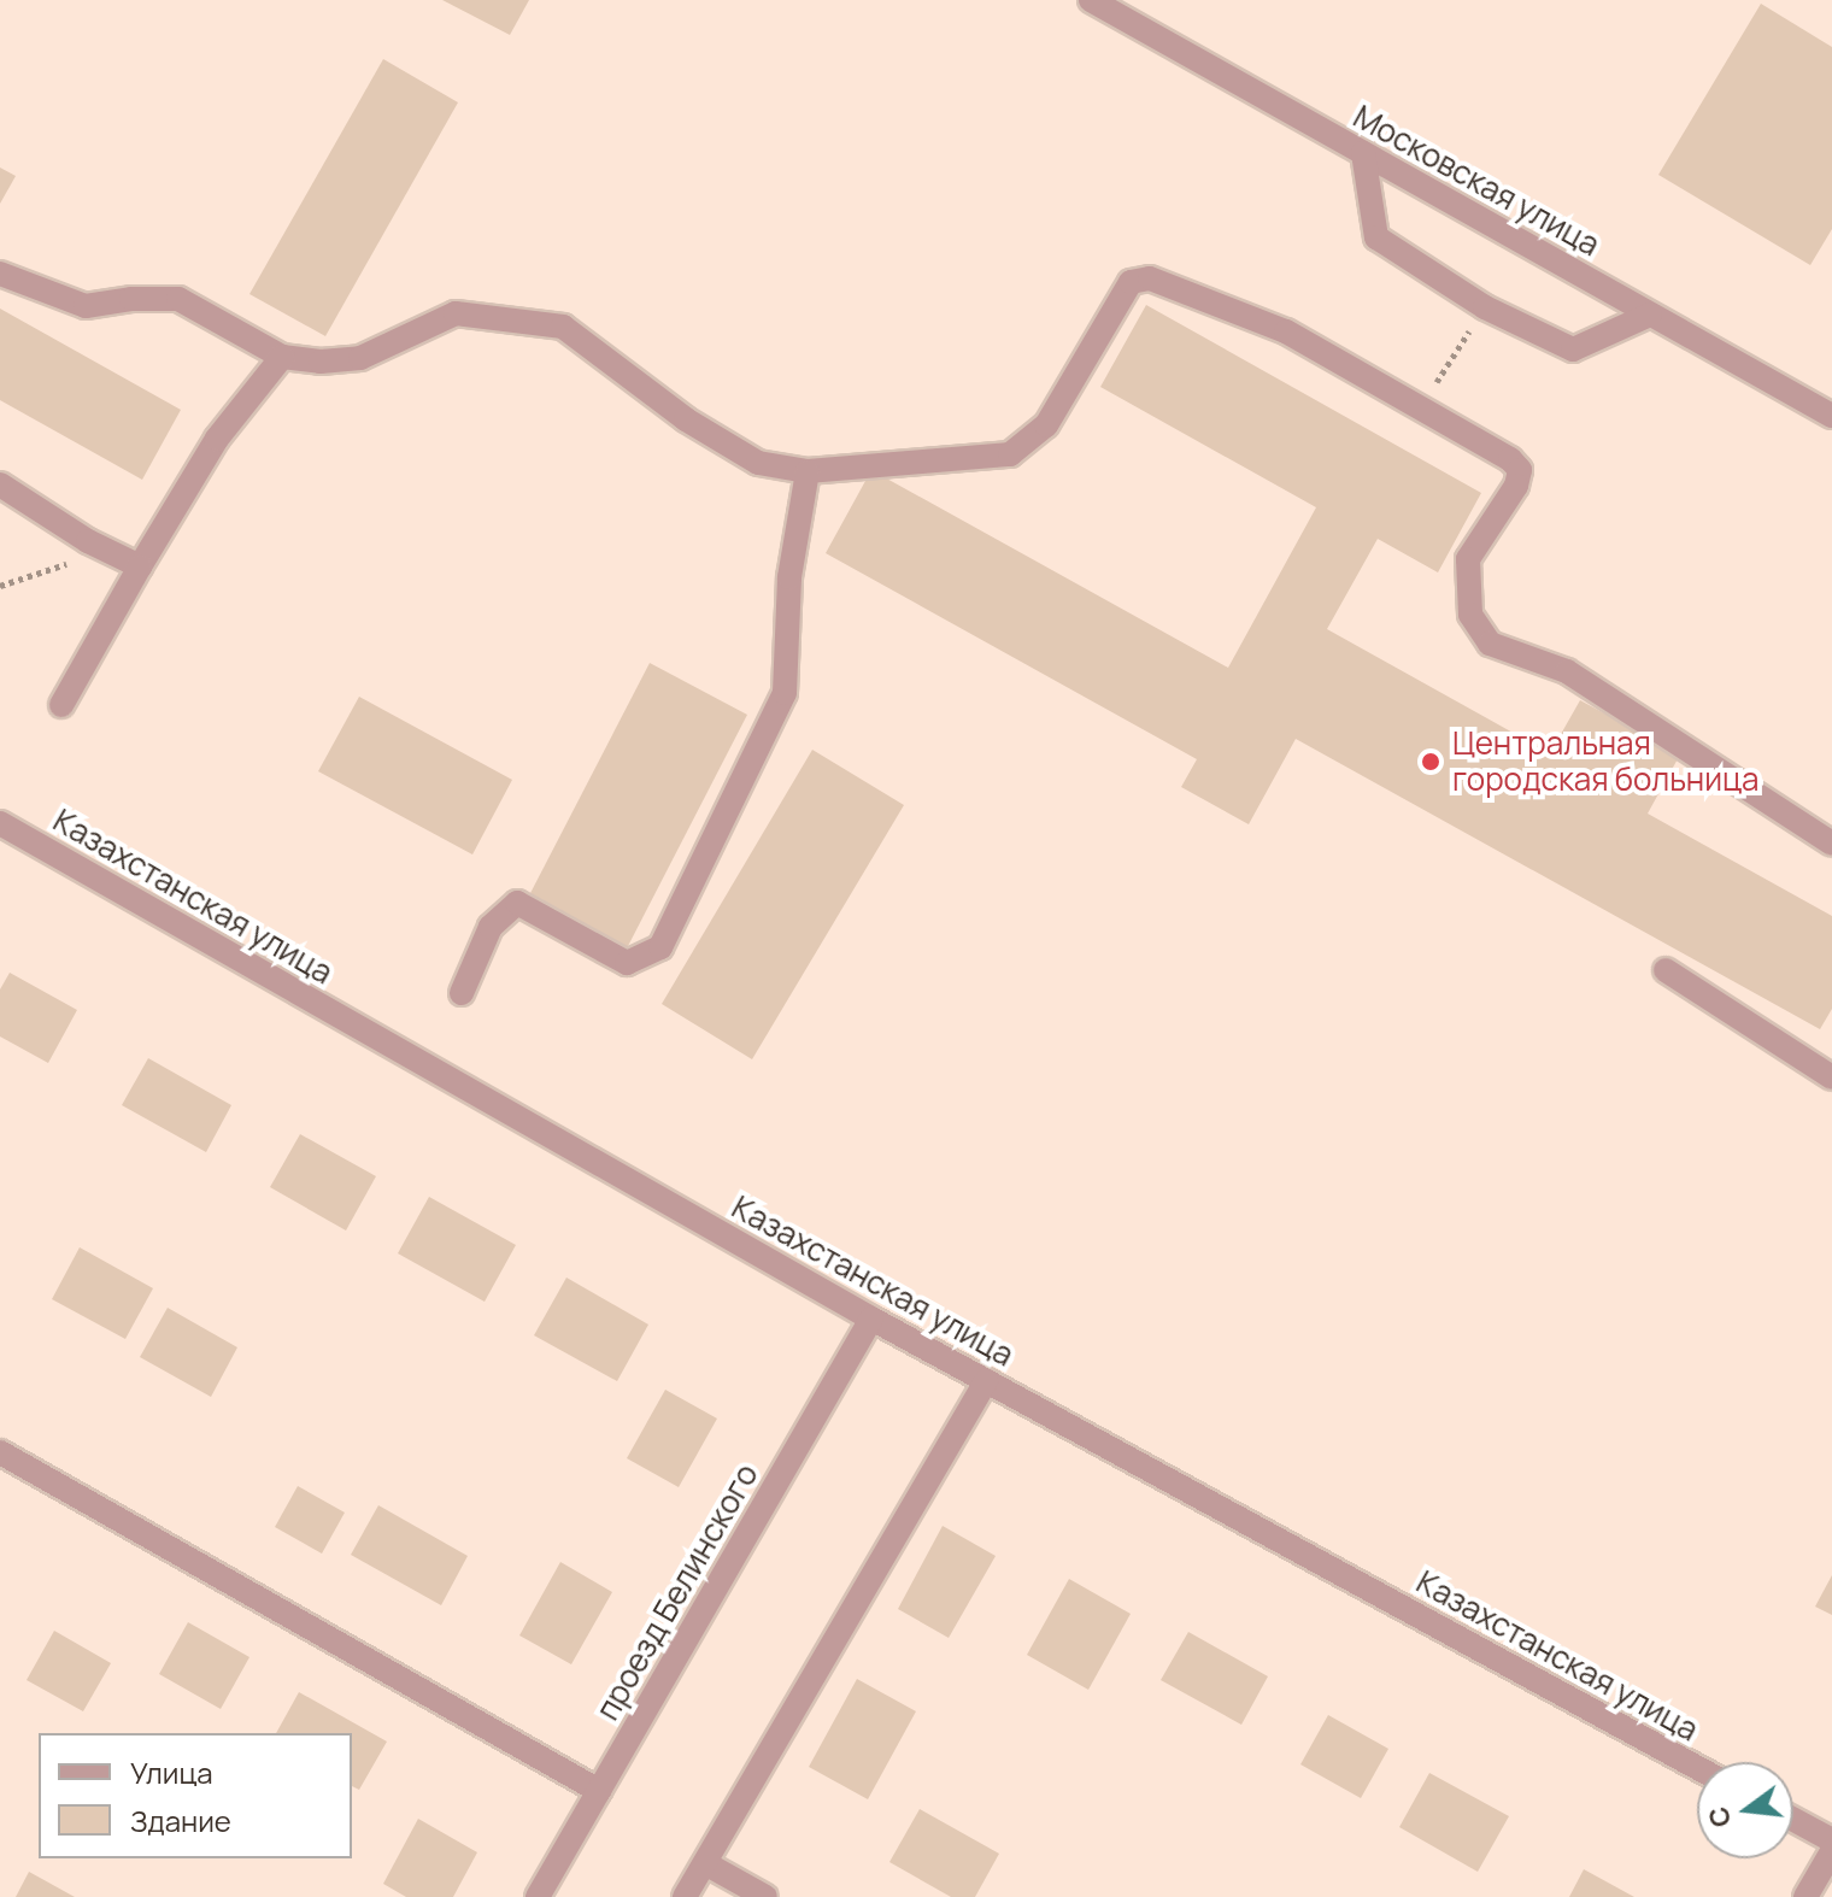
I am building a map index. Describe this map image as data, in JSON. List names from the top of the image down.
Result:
{
  "streets": {
    "street": ["Московская улица", "Казахстанская улица", "проезд Белинского"]
  },
  "crossings": [
    ["Казахстанская улица", "проезд Белинского"]
  ],
  "places": ["Центральная городская больница"],
  "legend": ["Улица", "Здание"],
  "north": "left"
}
